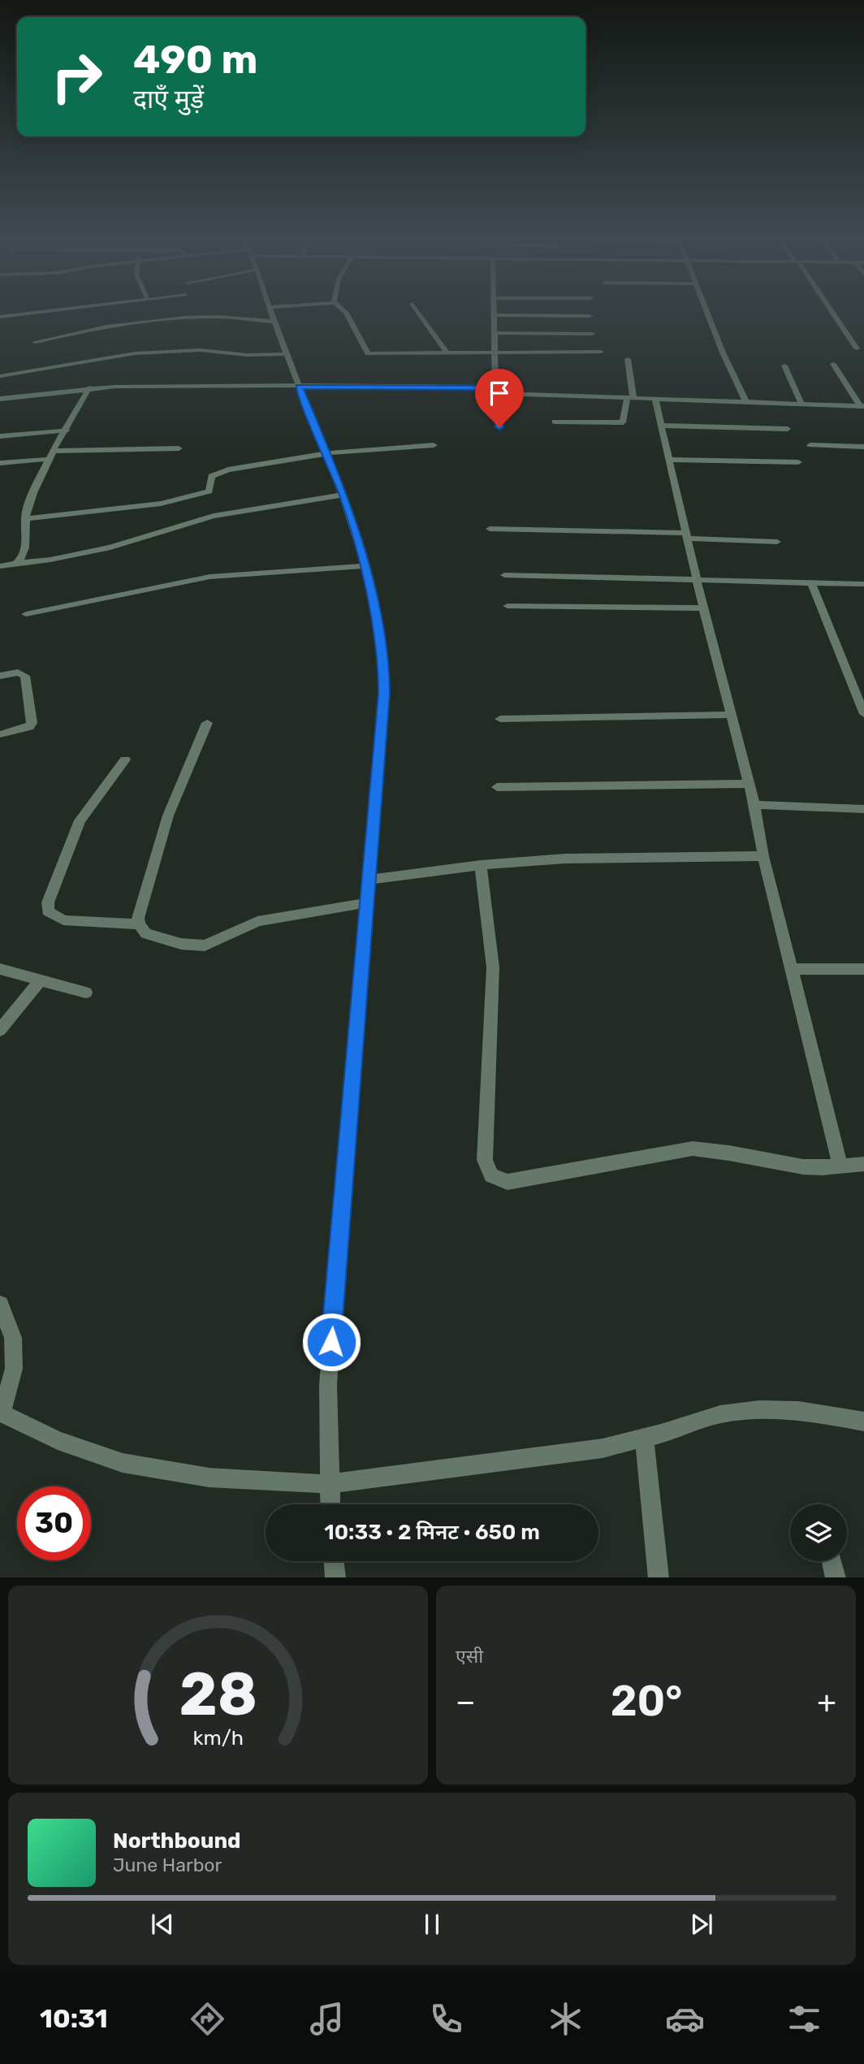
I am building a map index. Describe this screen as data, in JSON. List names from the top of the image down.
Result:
{
  "page": {
    "turn": ["490 m", "दाएँ मुड़ें"],
    "limit": "30",
    "trip": "10:33 · 2 मिनट · 650 m",
    "tile": "एसी",
    "heat": ["−", "20°", "+"],
    "song": ["Northbound", "June Harbor"],
    "tabs": "10:31",
    "gauge": ["28", "km/h"]
  }
}
